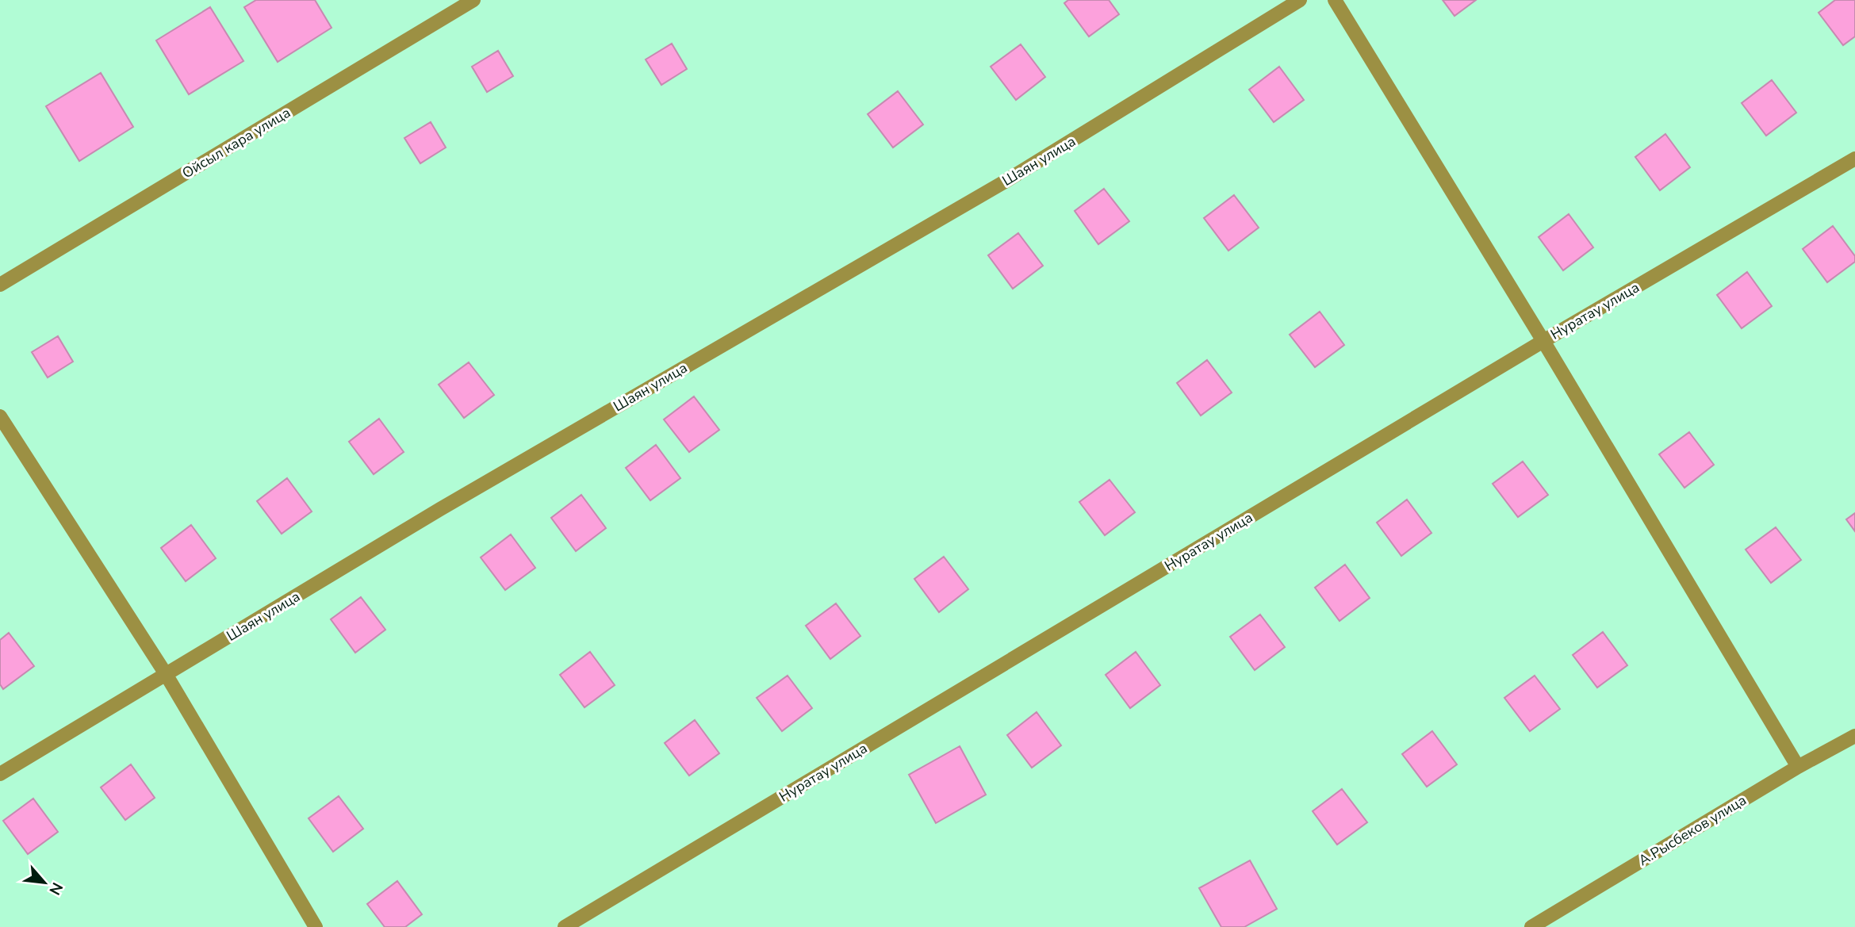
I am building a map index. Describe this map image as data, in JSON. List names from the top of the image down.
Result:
{
  "streets": {
    "street": [
      "Ойсыл кара улица",
      "Шаян улица",
      "Нуратау улица",
      "А.Рысбеков улица"
    ]
  },
  "north": "bottom right"
}
